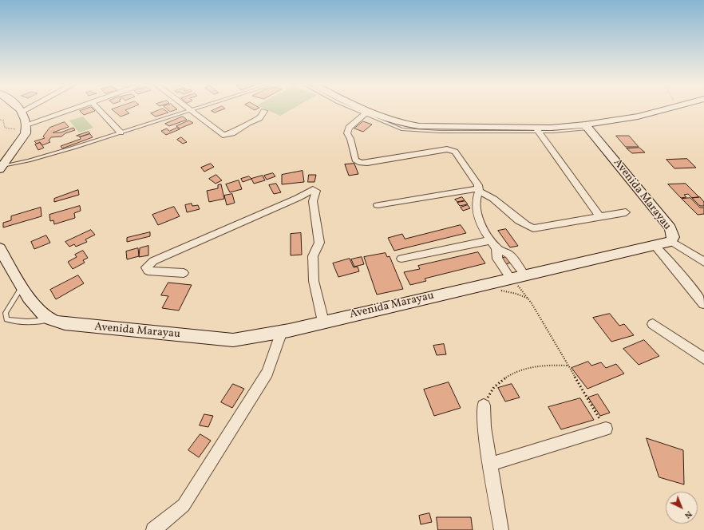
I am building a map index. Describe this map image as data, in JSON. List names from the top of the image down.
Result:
{
  "streets": {
    "street": ["Avenida Marayau"]
  },
  "north": "bottom right"
}
